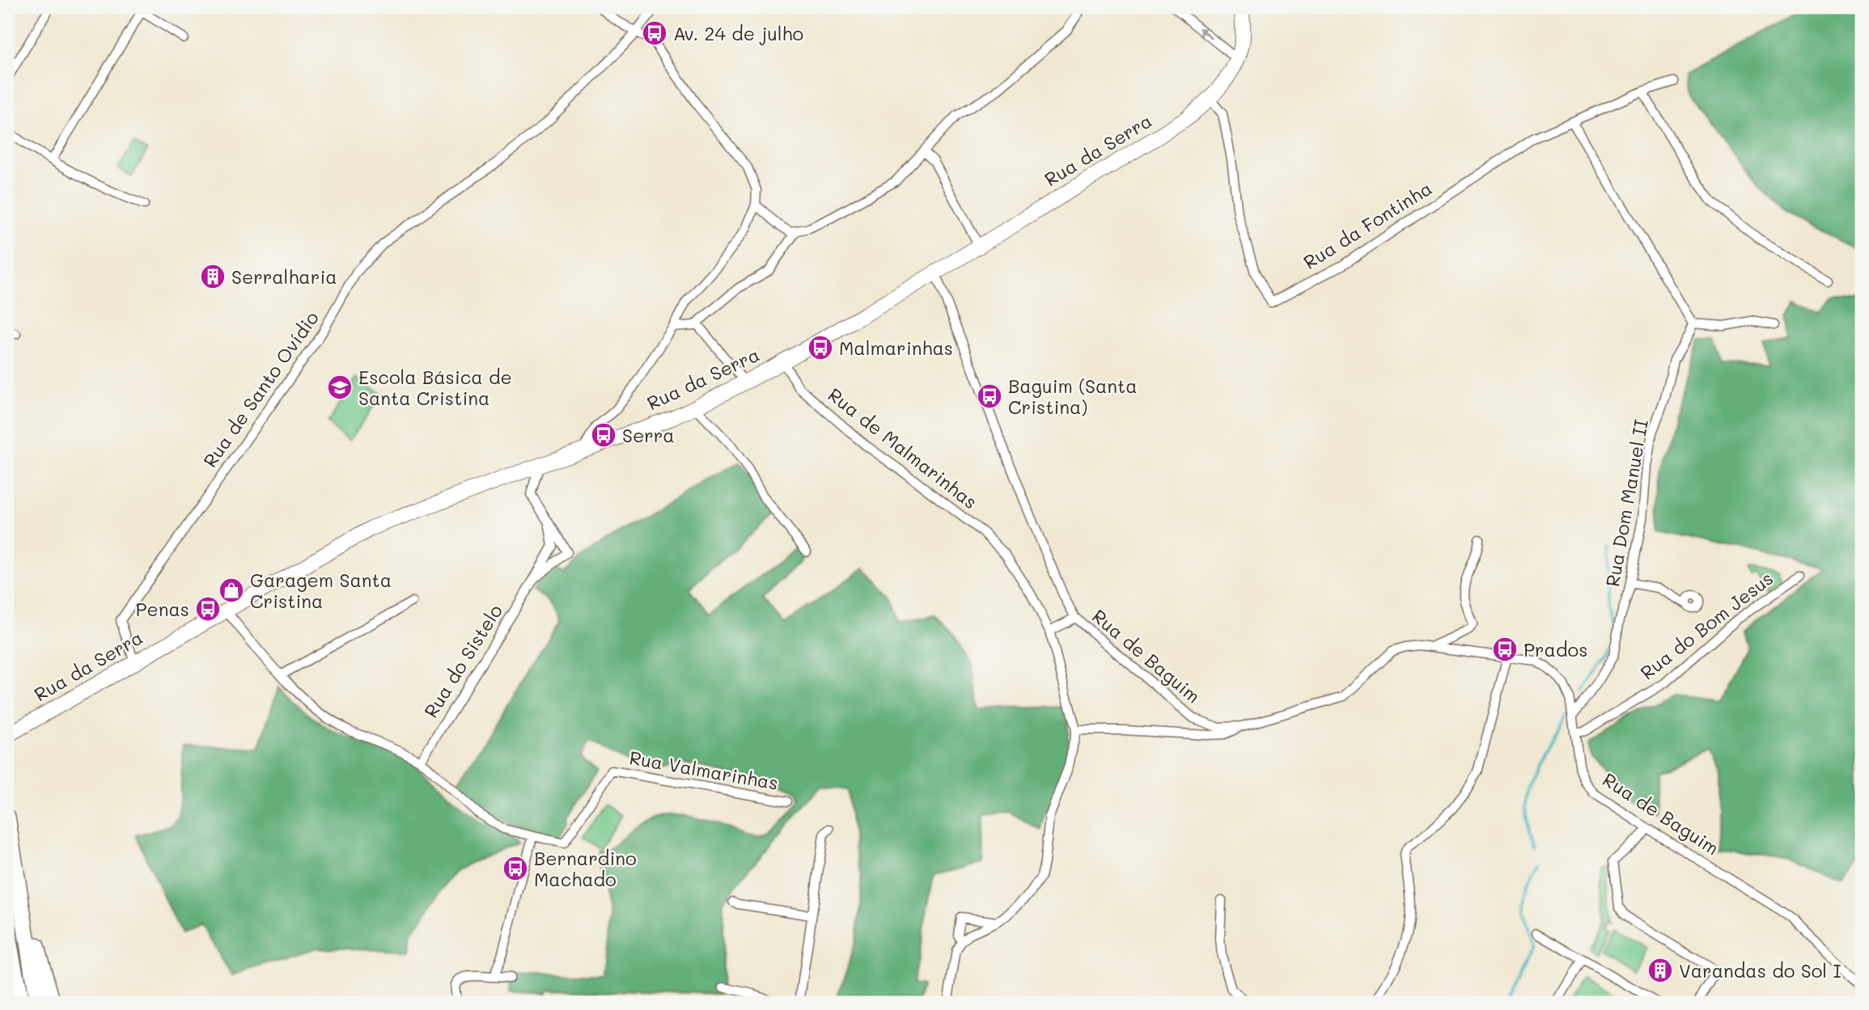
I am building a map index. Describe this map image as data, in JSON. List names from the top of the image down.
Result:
{
  "streets": {
    "main road": ["Rua da Serra"],
    "street": [
      "Rua da Fontinha",
      "Rua de Santo Ovídio",
      "Rua de Malmarinhas",
      "Rua Dom Manuel II",
      "Rua do Bom Jesus",
      "Rua de Baguim",
      "Rua do Sistelo",
      "Rua Valmarinhas"
    ]
  },
  "crossings": [
    ["Rua da Serra", "Rua da Fontinha"],
    ["Rua da Serra", "Rua de Santo Ovídio"],
    ["Rua da Serra", "Rua de Malmarinhas"],
    ["Rua da Serra", "Rua de Baguim"],
    ["Rua da Serra", "Rua do Sistelo"],
    ["Rua Dom Manuel II", "Rua de Baguim"],
    ["Rua do Bom Jesus", "Rua de Baguim"]
  ],
  "places": {
    "bus stop": [
      "Av. 24 de julho",
      "Malmarinhas",
      "Baguim (Santa Cristina)",
      "Serra",
      "Penas",
      "Prados",
      "Bernardino Machado"
    ],
    "building": ["Serralharia", "Varandas do Sol I"],
    "school or university": ["Escola Básica de Santa Cristina"],
    "shop": ["Garagem Santa Cristina"]
  }
}
